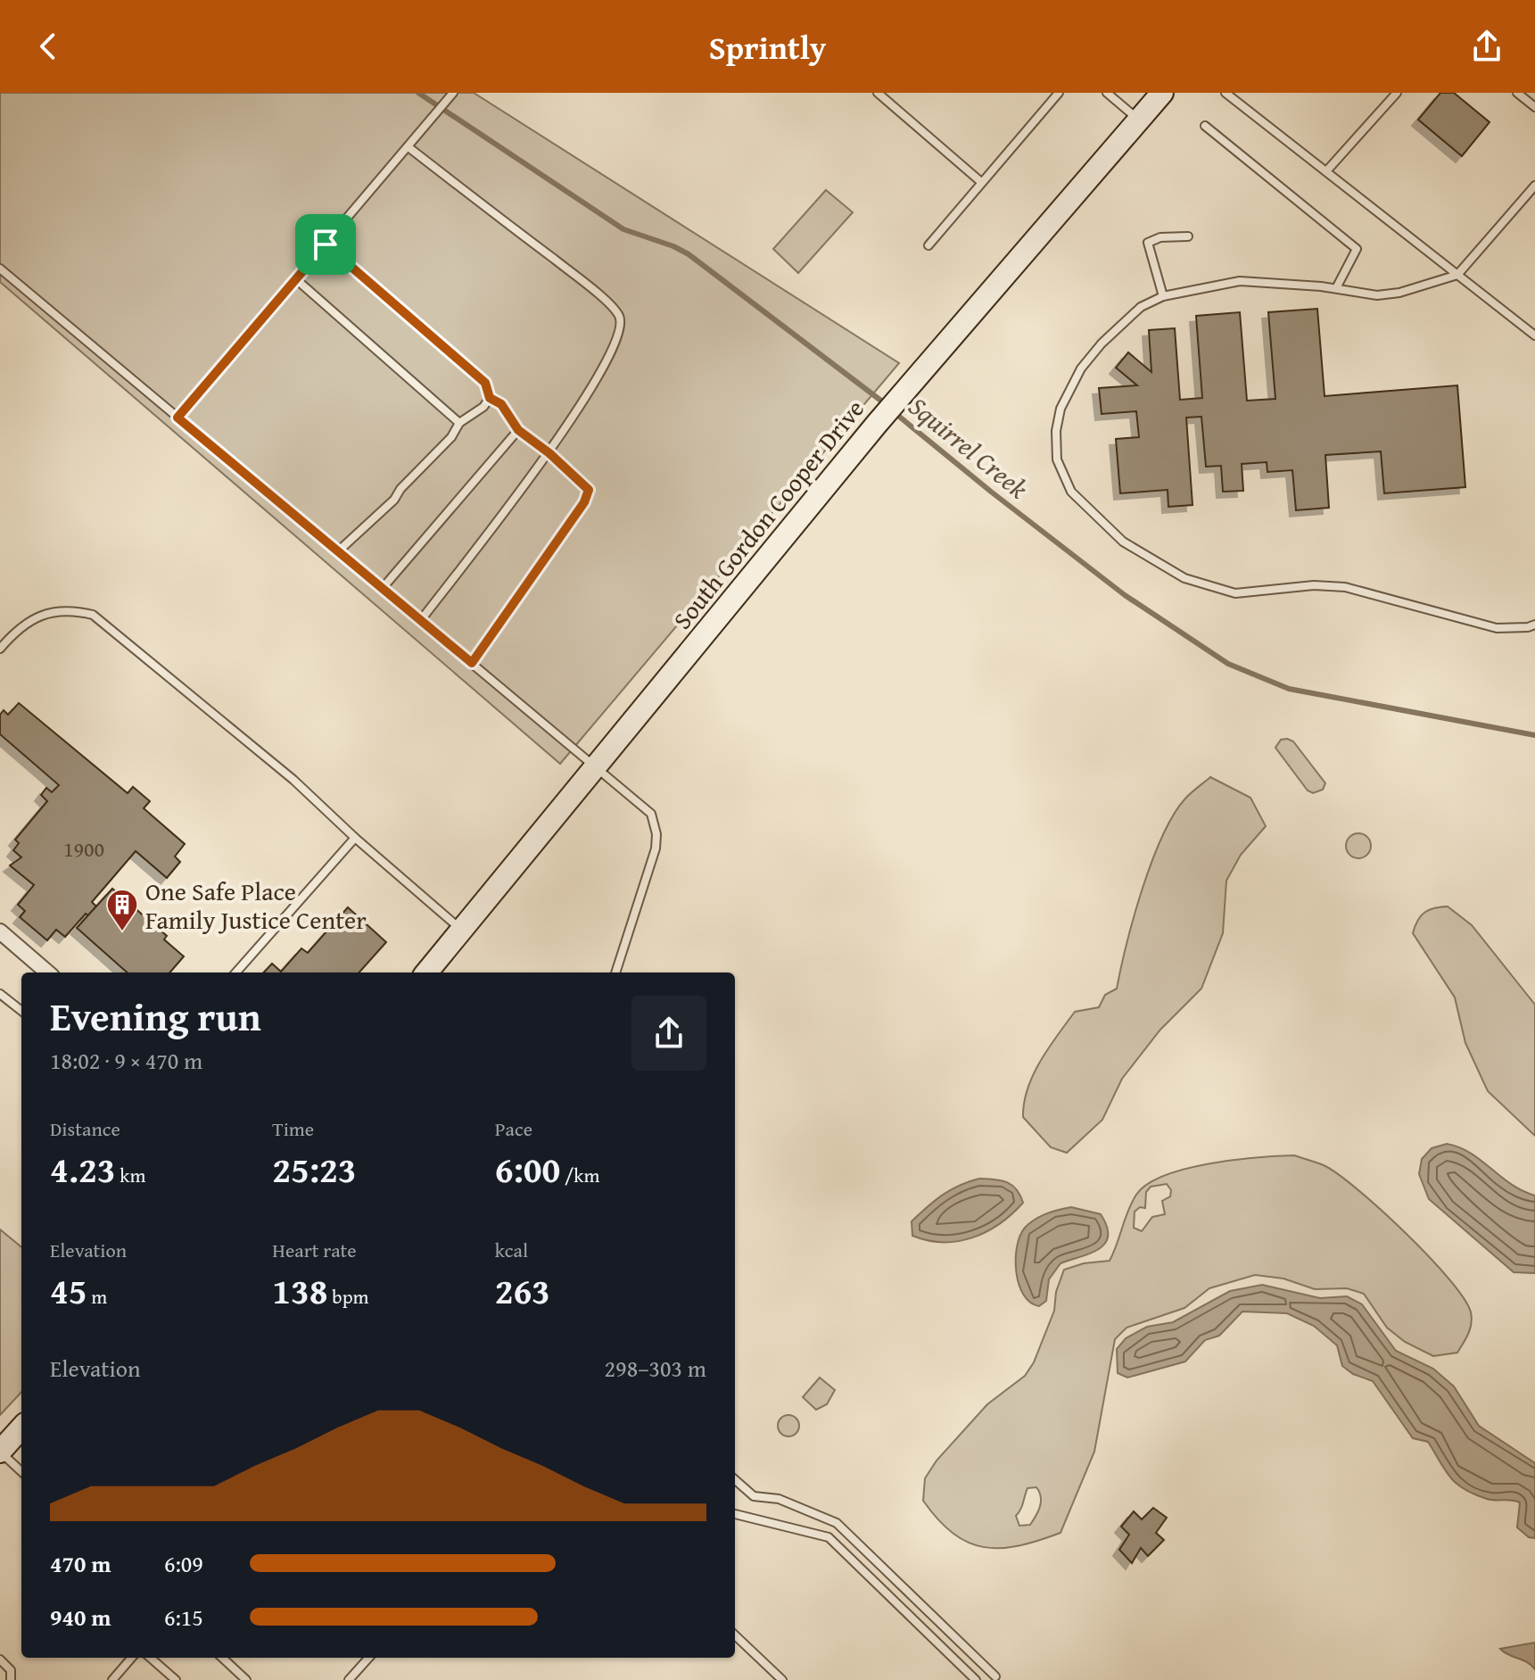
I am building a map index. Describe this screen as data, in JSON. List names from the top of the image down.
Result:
{
  "streets": {
    "main road": ["South Gordon Cooper Drive"]
  },
  "water": ["Squirrel Creek"],
  "places": {
    "building": ["One Safe Place Family Justice Center"]
  },
  "house_numbers": ["1900"],
  "page": {
    "header": "Sprintly",
    "heading": ["Evening run", "18:02 · 9 × 470 m"],
    "stats": [
      ["Distance", "4.23 km"],
      ["Time", "25:23"],
      ["Pace", "6:00 /km"],
      ["Elevation", "45 m"],
      ["Heart rate", "138 bpm"],
      ["kcal", "263"]
    ],
    "chart": ["Elevation", "298–303 m"],
    "list": [
      {
        "name": "470 m",
        "note": "6:09"
      },
      {
        "name": "940 m",
        "note": "6:15"
      }
    ]
  }
}
